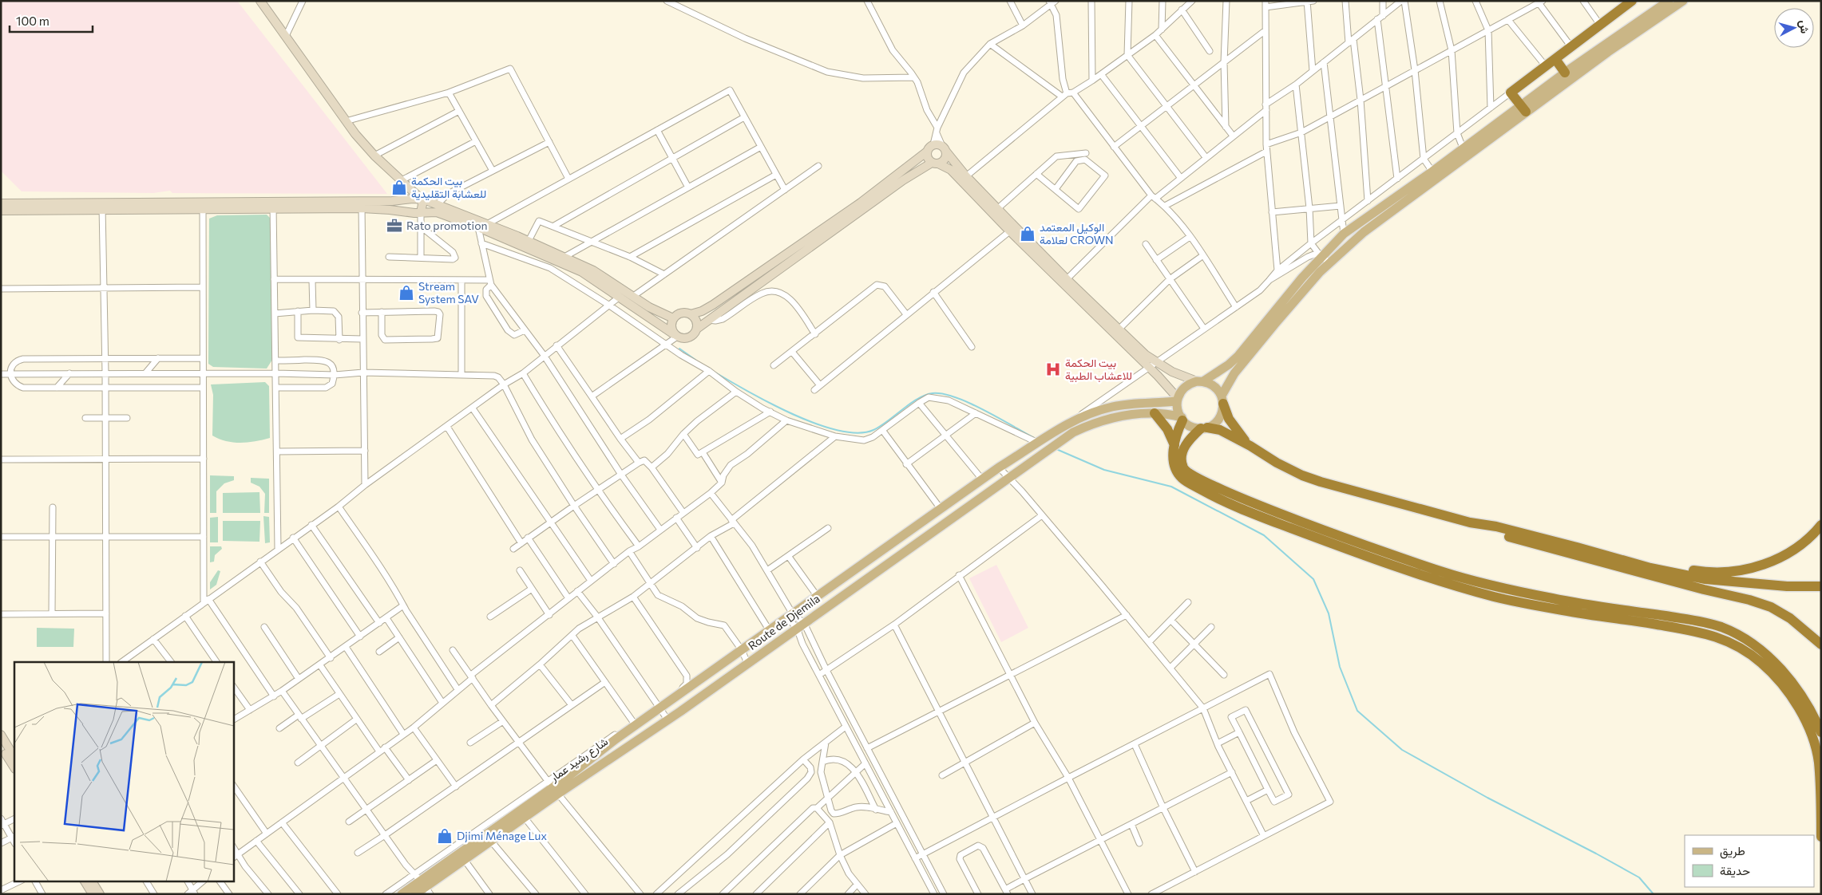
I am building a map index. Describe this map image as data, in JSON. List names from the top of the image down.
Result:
{
  "streets": {
    "main road": ["Route de Djemila"],
    "street": ["شارع رشيد عمار"]
  },
  "crossings": [
    ["Route de Djemila", "شارع رشيد عمار"]
  ],
  "places": {
    "shop": [
      "بيت الحكمة للعشابة التقليدية",
      "الوكيل المعتمد لعلامة CROWN",
      "Stream System SAV",
      "Djimi Ménage Lux"
    ],
    "office": ["Rato promotion"],
    "hospital": ["بيت الحكمة للاعشاب الطبية"]
  },
  "legend": ["طريق", "حديقة"],
  "scale_bar": "100 m",
  "north": "right"
}
